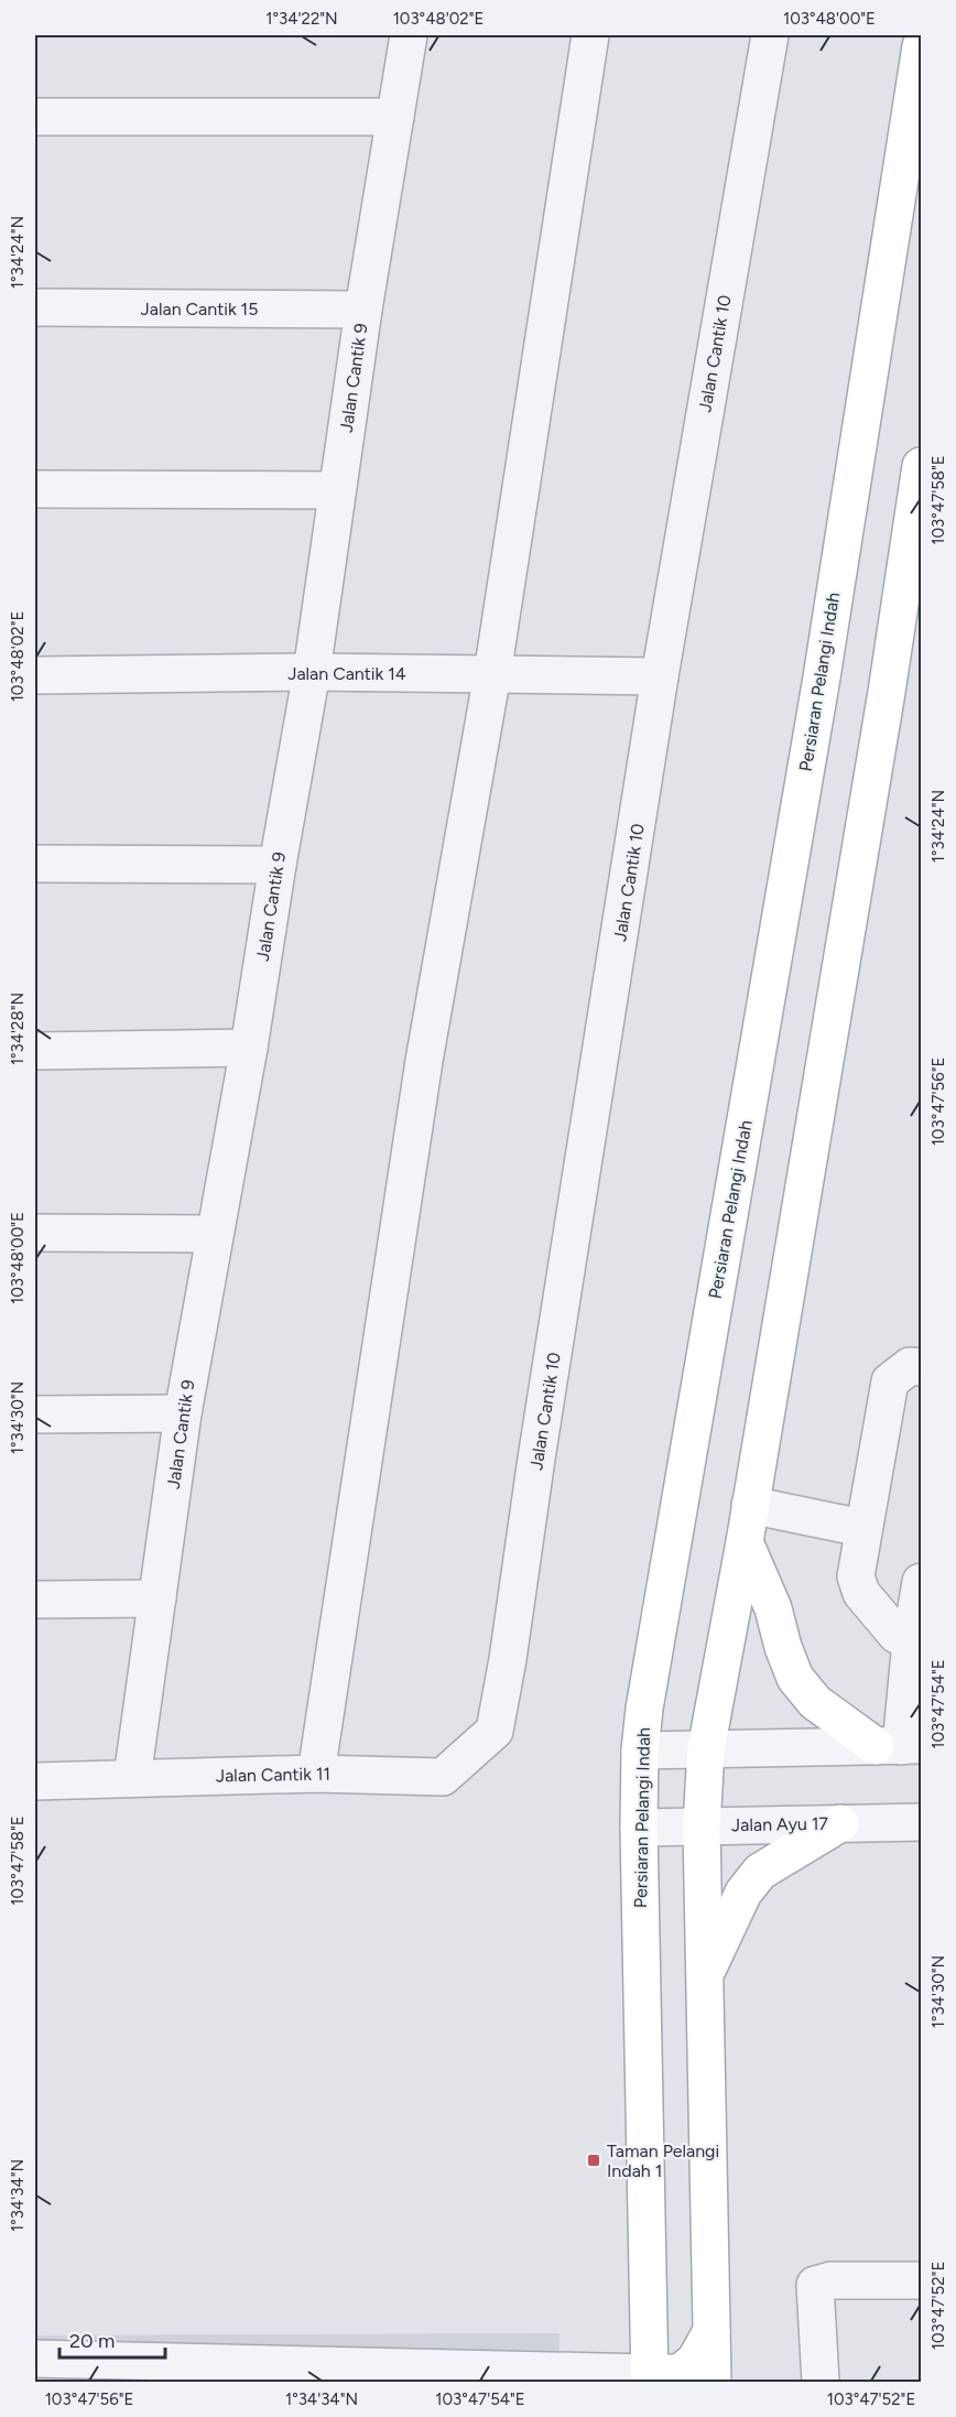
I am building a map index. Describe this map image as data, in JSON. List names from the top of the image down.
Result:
{
  "streets": {
    "main road": ["Persiaran Pelangi Indah"],
    "street": [
      "Jalan Cantik 15",
      "Jalan Cantik 10",
      "Jalan Cantik 9",
      "Jalan Cantik 14",
      "Jalan Cantik 11",
      "Jalan Ayu 17"
    ]
  },
  "crossings": [
    ["Jalan Cantik 15", "Jalan Cantik 9"],
    ["Jalan Cantik 10", "Jalan Cantik 14"],
    ["Jalan Cantik 10", "Jalan Cantik 11"],
    ["Jalan Cantik 9", "Jalan Cantik 14"],
    ["Jalan Cantik 9", "Jalan Cantik 11"],
    ["Persiaran Pelangi Indah", "Jalan Ayu 17"]
  ],
  "places": {
    "transit": ["Taman Pelangi Indah 1"]
  },
  "scale_bar": "20 m",
  "coordinates": [
    "1°34'22\"N",
    "103°48'02\"E",
    "103°48'00\"E",
    "1°34'24\"N",
    "103°47'58\"E",
    "1°34'28\"N",
    "103°47'56\"E",
    "1°34'30\"N",
    "103°47'54\"E",
    "1°34'34\"N",
    "103°47'52\"E"
  ]
}
